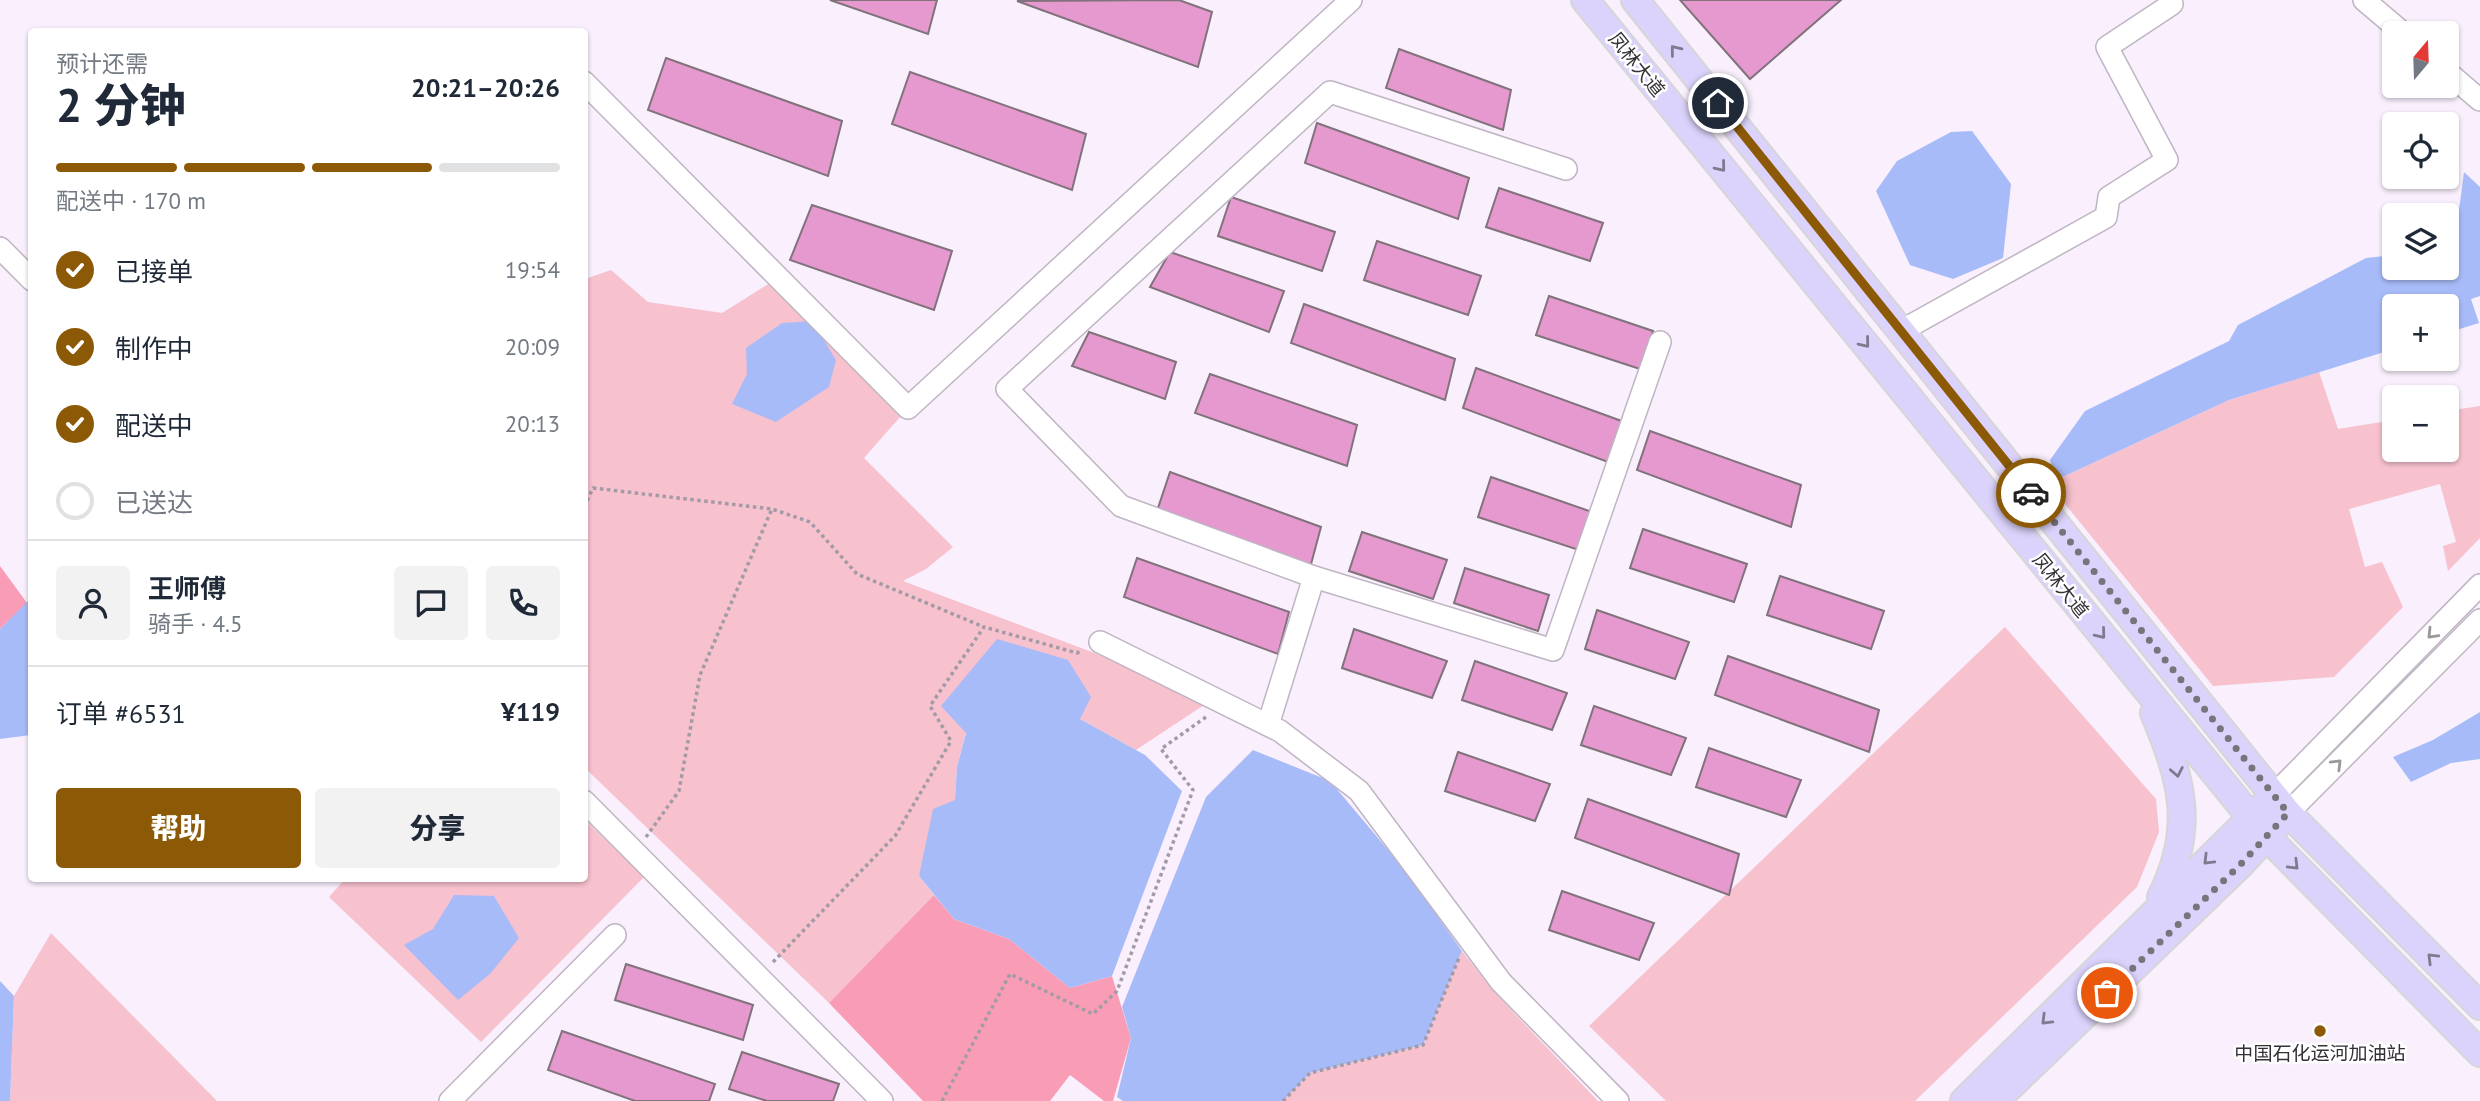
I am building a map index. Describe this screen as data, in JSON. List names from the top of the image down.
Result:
{
  "streets": {
    "main road": ["凤林大道"]
  },
  "places": ["中国石化运河加油站"],
  "north": "top",
  "page": {
    "map_buttons": ["+", "−"],
    "heading": ["2 分钟", "预计还需", "20:21–20:26"],
    "panel": [
      "王师傅",
      "骑手 · 4.5",
      "订单 #6531",
      "¥119"
    ],
    "bar": "配送中 · 170 m",
    "list": [
      ["已接单", "19:54"],
      ["制作中", "20:09"],
      ["配送中", "20:13"],
      "已送达"
    ],
    "buttons": ["帮助", "分享"]
  }
}
